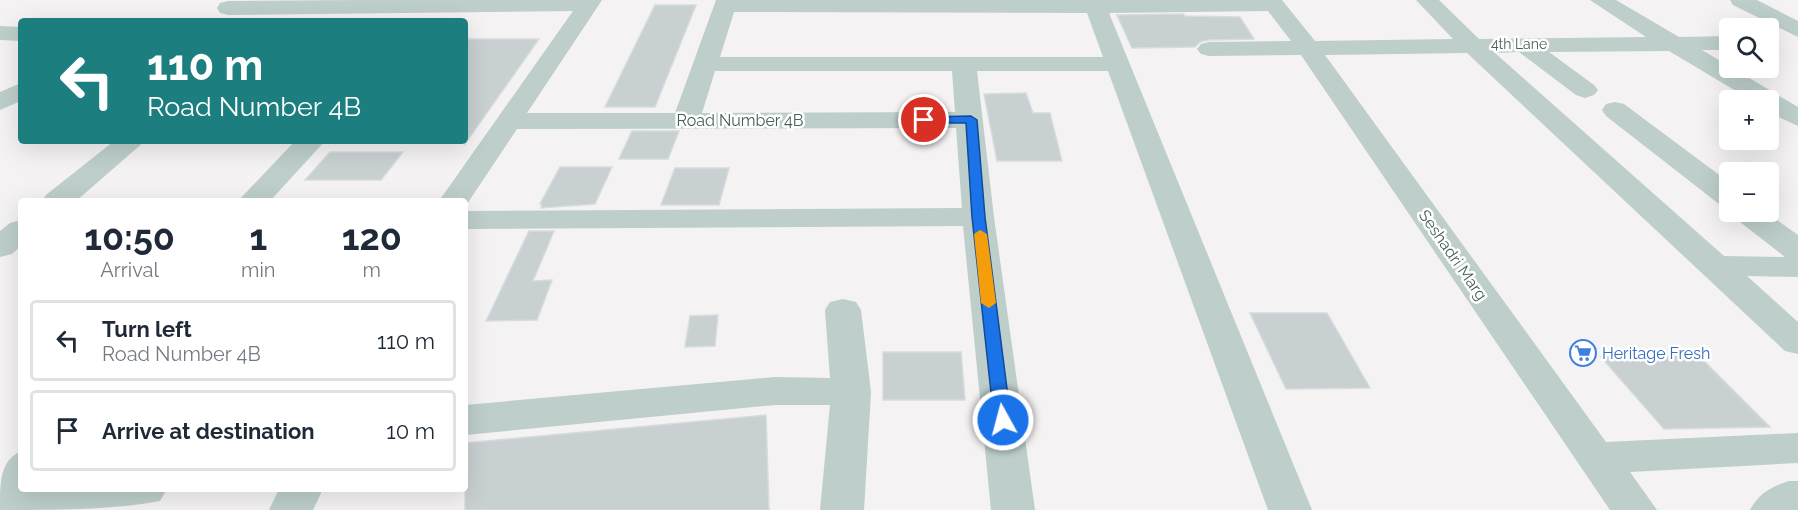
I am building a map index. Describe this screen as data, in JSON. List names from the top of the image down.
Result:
{
  "streets": {
    "street": ["4th Lane", "Road Number 4B", "Seshadri Marg"]
  },
  "crossings": [
    ["4th Lane", "Seshadri Marg"]
  ],
  "places": {
    "supermarket": ["Heritage Fresh"]
  },
  "page": {
    "map_buttons": ["+", "−"],
    "turn": ["110 m", "Road Number 4B"],
    "eta": [
      "10:50",
      "Arrival",
      "1",
      "min",
      "120",
      "m"
    ],
    "list": [
      {
        "name": "Turn left",
        "note": "Road Number 4B",
        "value": "110 m"
      },
      {
        "name": "Arrive at destination",
        "value": "10 m"
      }
    ]
  }
}
